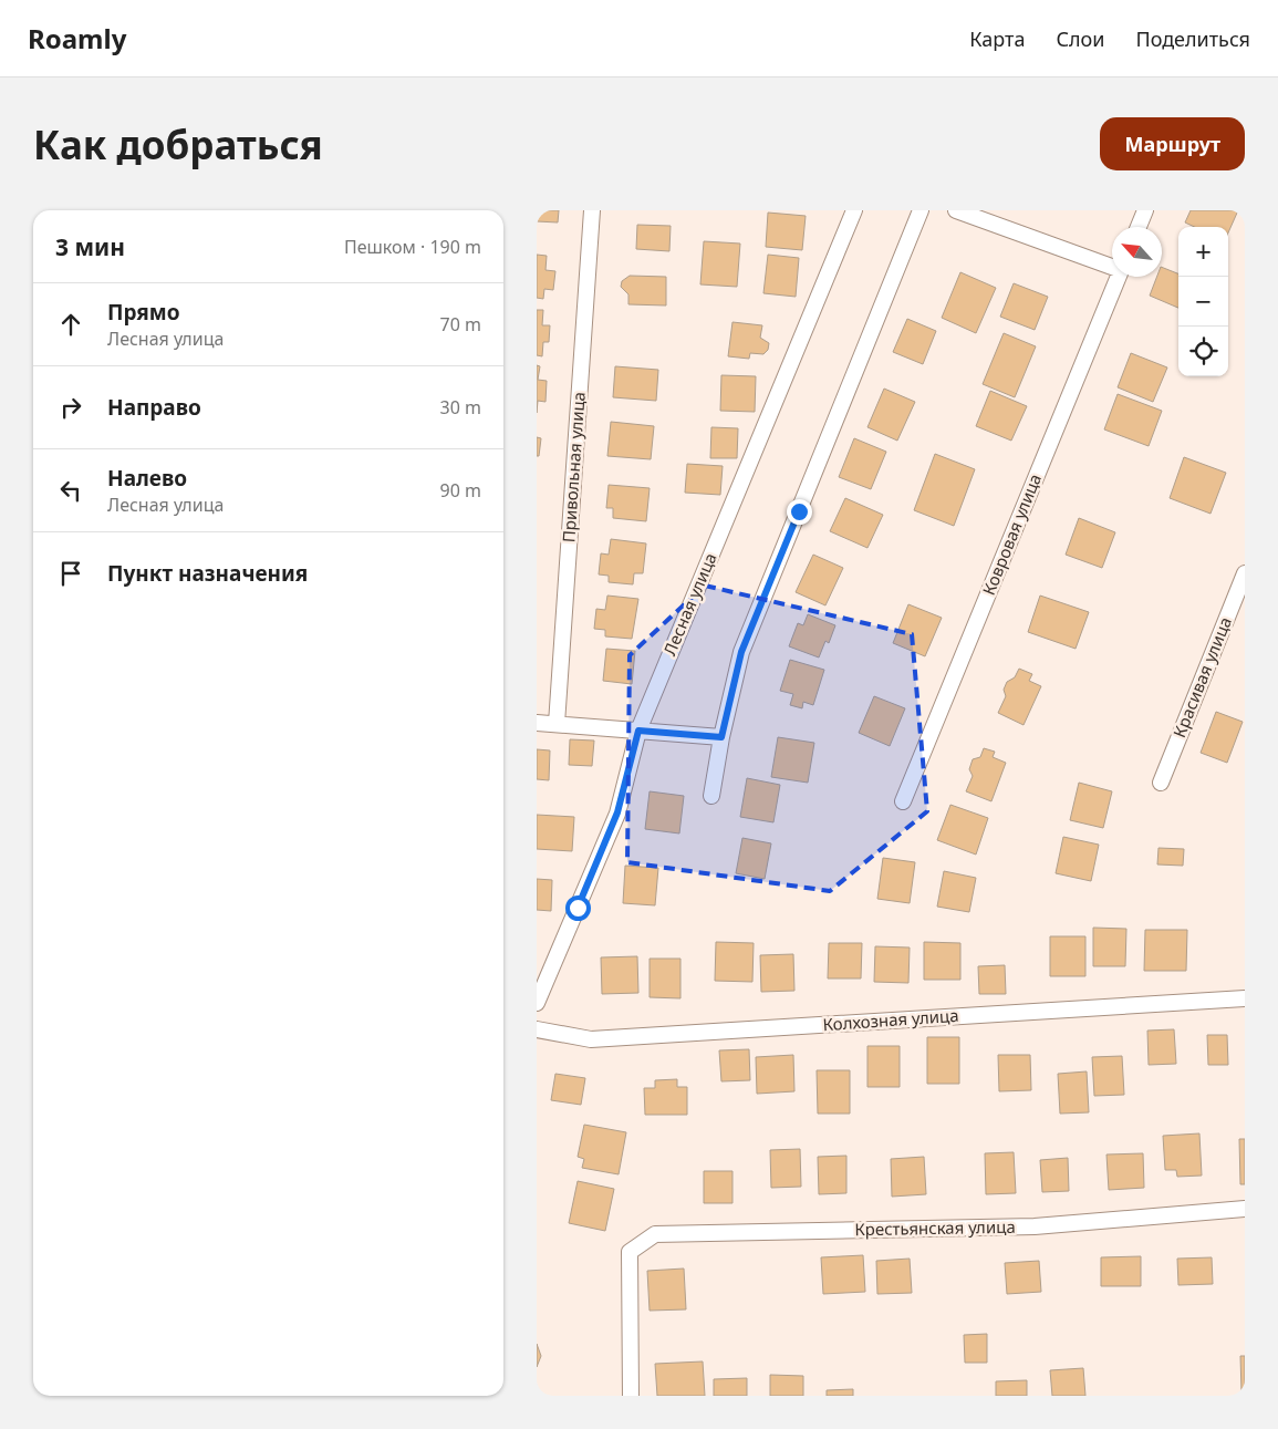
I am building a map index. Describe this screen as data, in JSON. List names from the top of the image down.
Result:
{
  "streets": {
    "street": [
      "Привольная улица",
      "Ковровая улица",
      "Лесная улица",
      "Красивая улица",
      "Колхозная улица",
      "Крестьянская улица"
    ]
  },
  "north": "top left",
  "page": {
    "header": "Roamly",
    "nav": ["Карта", "Слои", "Поделиться"],
    "buttons": "Маршрут",
    "title": "Как добраться",
    "heading": ["3 мин", "Пешком · 190 m"],
    "map_buttons": ["+", "−"],
    "list": [
      ["Прямо", "Лесная улица", "70 m"],
      ["Направо", "30 m"],
      ["Налево", "Лесная улица", "90 m"],
      "Пункт назначения"
    ]
  }
}
